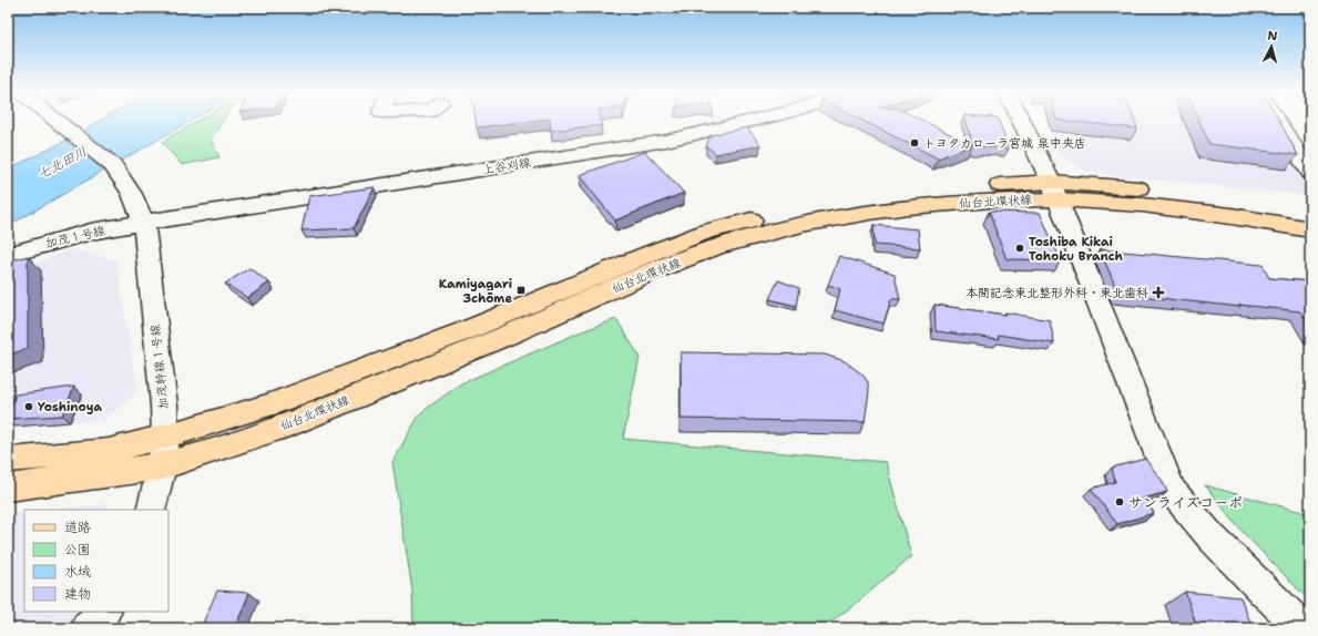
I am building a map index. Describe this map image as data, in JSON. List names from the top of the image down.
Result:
{
  "streets": {
    "main road": ["仙台北環状線"],
    "street": ["上谷刈線", "加茂１号線", "加茂幹線１号線"]
  },
  "crossings": [
    ["上谷刈線", "加茂１号線"],
    ["上谷刈線", "加茂幹線１号線"],
    ["仙台北環状線", "加茂幹線１号線"],
    ["加茂１号線", "加茂幹線１号線"]
  ],
  "water": ["七北田川"],
  "places": {
    "other": [
      "トヨタカローラ宮城 泉中央店",
      "Toshiba Kikai Tohoku Branch",
      "Yoshinoya",
      "サンライズコーポ"
    ],
    "transit": ["Kamiyagari 3chōme"],
    "health": ["本間記念東北整形外科・東北歯科"]
  },
  "legend": [
    "道路",
    "公園",
    "水域",
    "建物"
  ],
  "north": "top"
}
